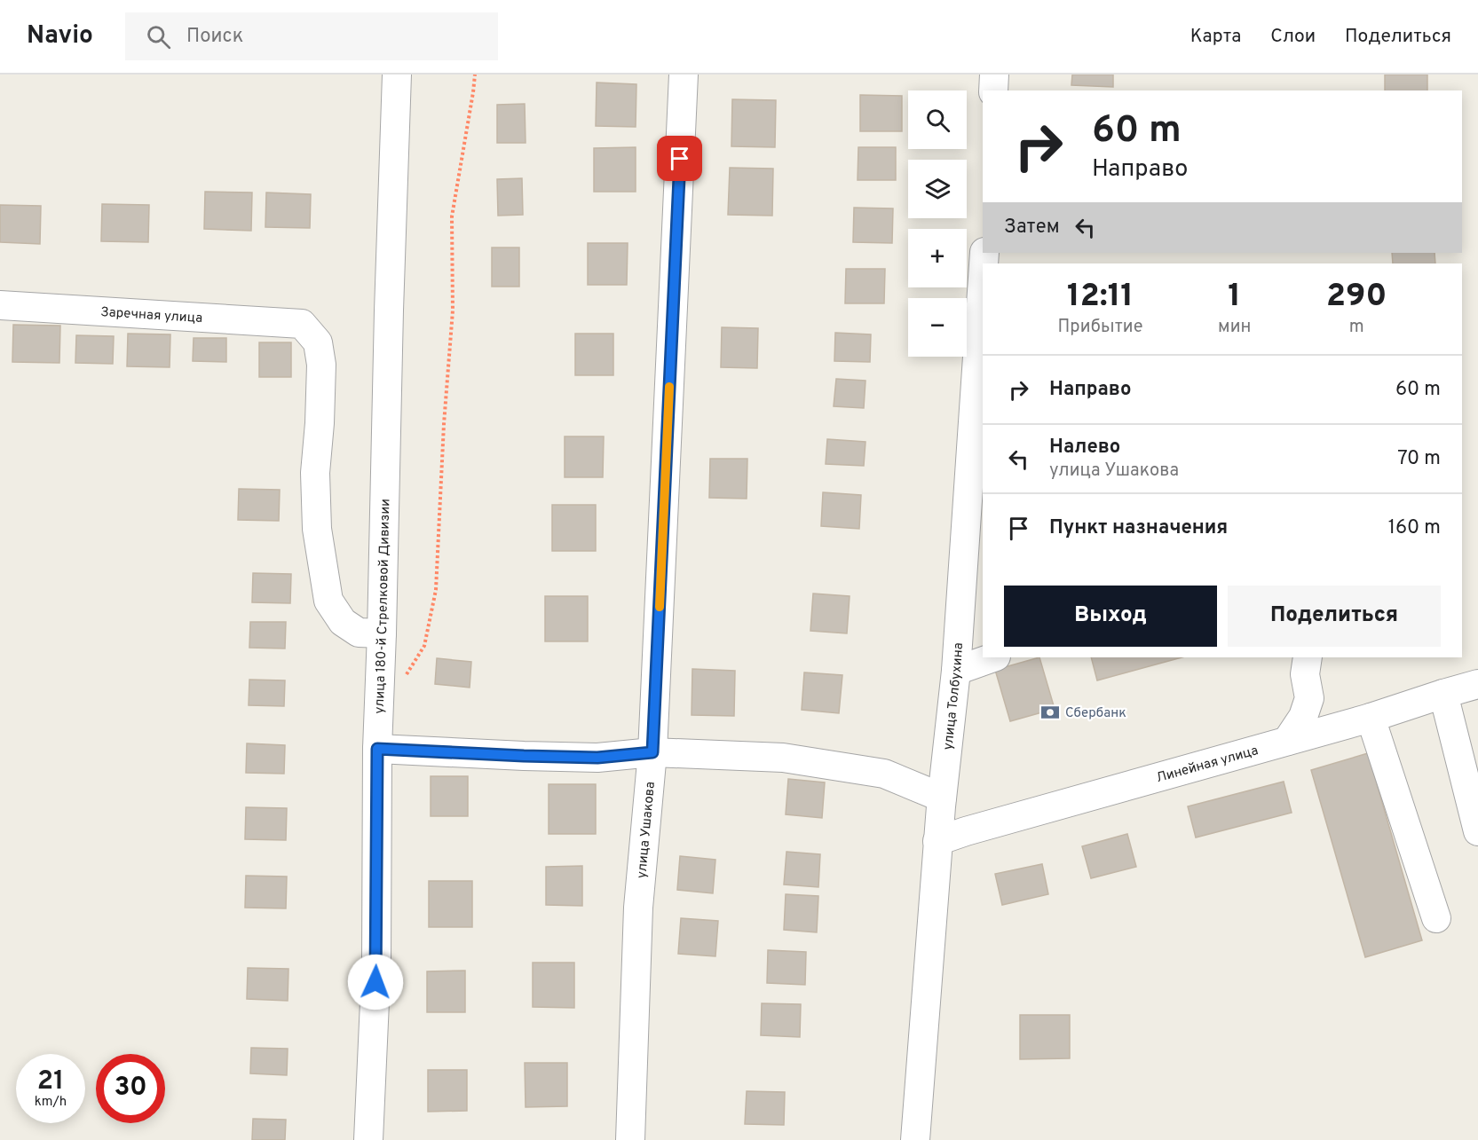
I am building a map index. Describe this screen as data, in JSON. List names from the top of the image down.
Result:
{
  "streets": {
    "street": [
      "Заречная улица",
      "улица 180-й Стрелковой Дивизии",
      "улица Толбухина",
      "Линейная улица",
      "улица Ушакова"
    ]
  },
  "crossings": [
    ["Заречная улица", "улица 180-й Стрелковой Дивизии"],
    ["улица Толбухина", "Линейная улица"]
  ],
  "places": {
    "bank": ["Сбербанк"]
  },
  "page": {
    "header": "Navio",
    "search": "Поиск",
    "nav": ["Карта", "Слои", "Поделиться"],
    "map_buttons": ["+", "−"],
    "turn": ["60 m", "Направо"],
    "then": "Затем",
    "eta": [
      "12:11",
      "Прибытие",
      "1",
      "мин",
      "290",
      "m"
    ],
    "list": [
      {
        "name": "Направо",
        "value": "60 m"
      },
      {
        "name": "Налево",
        "note": "улица Ушакова",
        "value": "70 m"
      },
      {
        "name": "Пункт назначения",
        "value": "160 m"
      }
    ],
    "buttons": ["Выход", "Поделиться"],
    "speed": "21 km/h",
    "limit": "30"
  }
}
